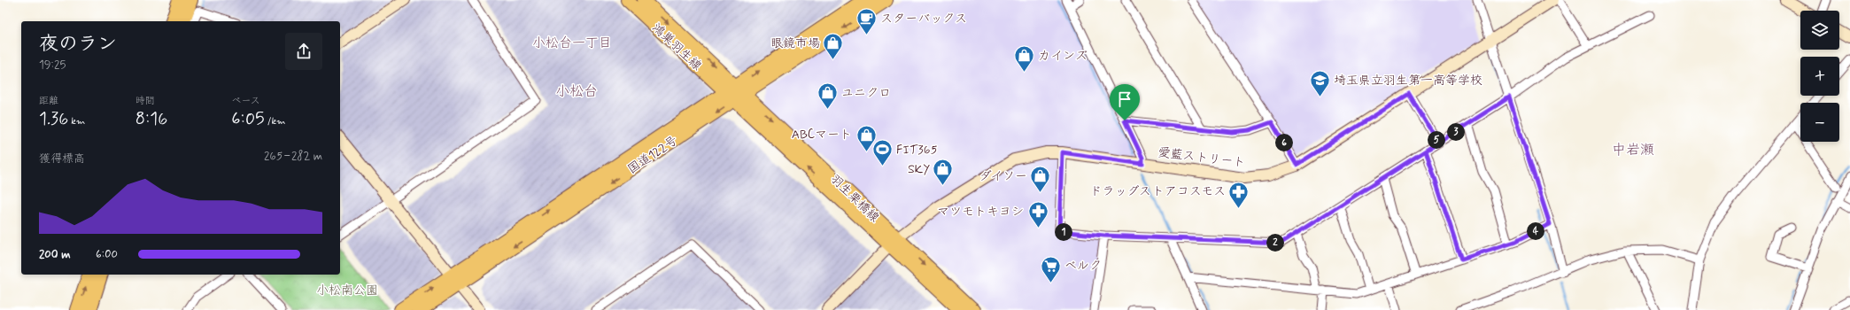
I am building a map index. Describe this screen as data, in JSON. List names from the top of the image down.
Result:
{
  "streets": {
    "highway": ["国道122号"],
    "main road": ["鴻巣羽生線", "羽生栗橋線"],
    "street": ["愛藍ストリート"]
  },
  "crossings": [
    ["鴻巣羽生線", "国道122号"],
    ["鴻巣羽生線", "羽生栗橋線"],
    ["国道122号", "羽生栗橋線"],
    ["愛藍ストリート", "羽生栗橋線"]
  ],
  "districts": ["小松台一丁目", "小松台", "中岩瀬"],
  "parks": ["小松南公園"],
  "places": {
    "cafe": ["スターバックス"],
    "shop": [
      "眼鏡市場",
      "カインズ",
      "ユニクロ",
      "ABCマート",
      "SKY",
      "ダイソー"
    ],
    "school or university": ["埼玉県立羽生第一高等学校"],
    "sports": ["FIT365"],
    "pharmacy": ["ドラッグストアコスモス", "マツモトキヨシ"],
    "supermarket": ["ベルク"]
  },
  "page": {
    "map_buttons": ["+", "−"],
    "heading": ["夜のラン", "19:25"],
    "stats": [
      ["距離", "1.36 km"],
      ["時間", "8:16"],
      ["ペース", "6:05 /km"]
    ],
    "pins": [
      "3",
      "5",
      "6",
      "4",
      "1",
      "2"
    ],
    "chart": ["獲得標高", "265–282 m"],
    "list": [
      {
        "name": "200 m",
        "note": "6:00"
      }
    ]
  }
}
